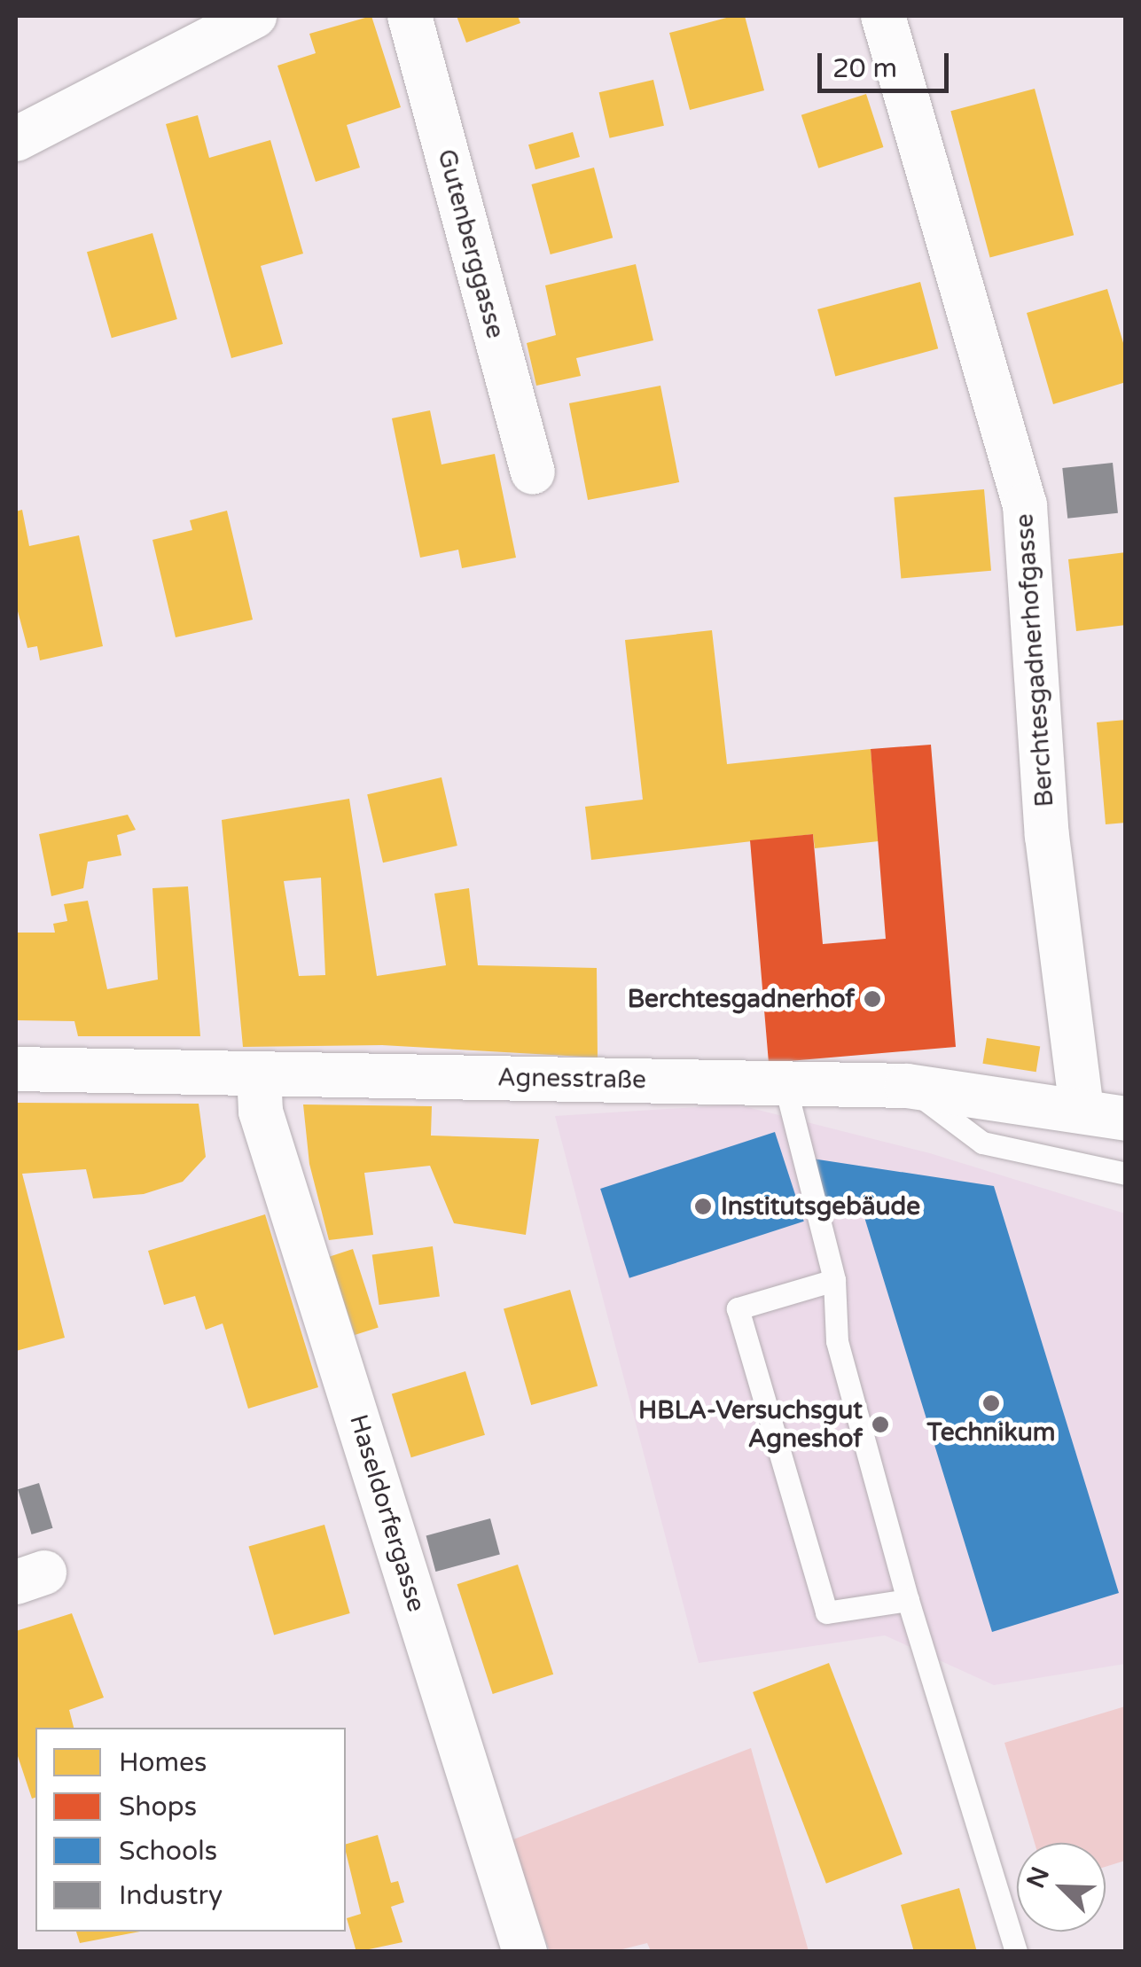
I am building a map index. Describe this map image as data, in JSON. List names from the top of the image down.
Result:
{
  "streets": {
    "street": [
      "Gutenberggasse",
      "Berchtesgadnerhofgasse",
      "Agnesstraße",
      "Haseldorfergasse"
    ]
  },
  "crossings": [
    ["Berchtesgadnerhofgasse", "Agnesstraße"],
    ["Agnesstraße", "Haseldorfergasse"]
  ],
  "places": [
    "Berchtesgadnerhof",
    "Institutsgebäude",
    "Technikum",
    "HBLA-Versuchsgut Agneshof"
  ],
  "legend": [
    "Homes",
    "Shops",
    "Schools",
    "Industry"
  ],
  "scale_bar": "20 m",
  "north": "top left"
}
